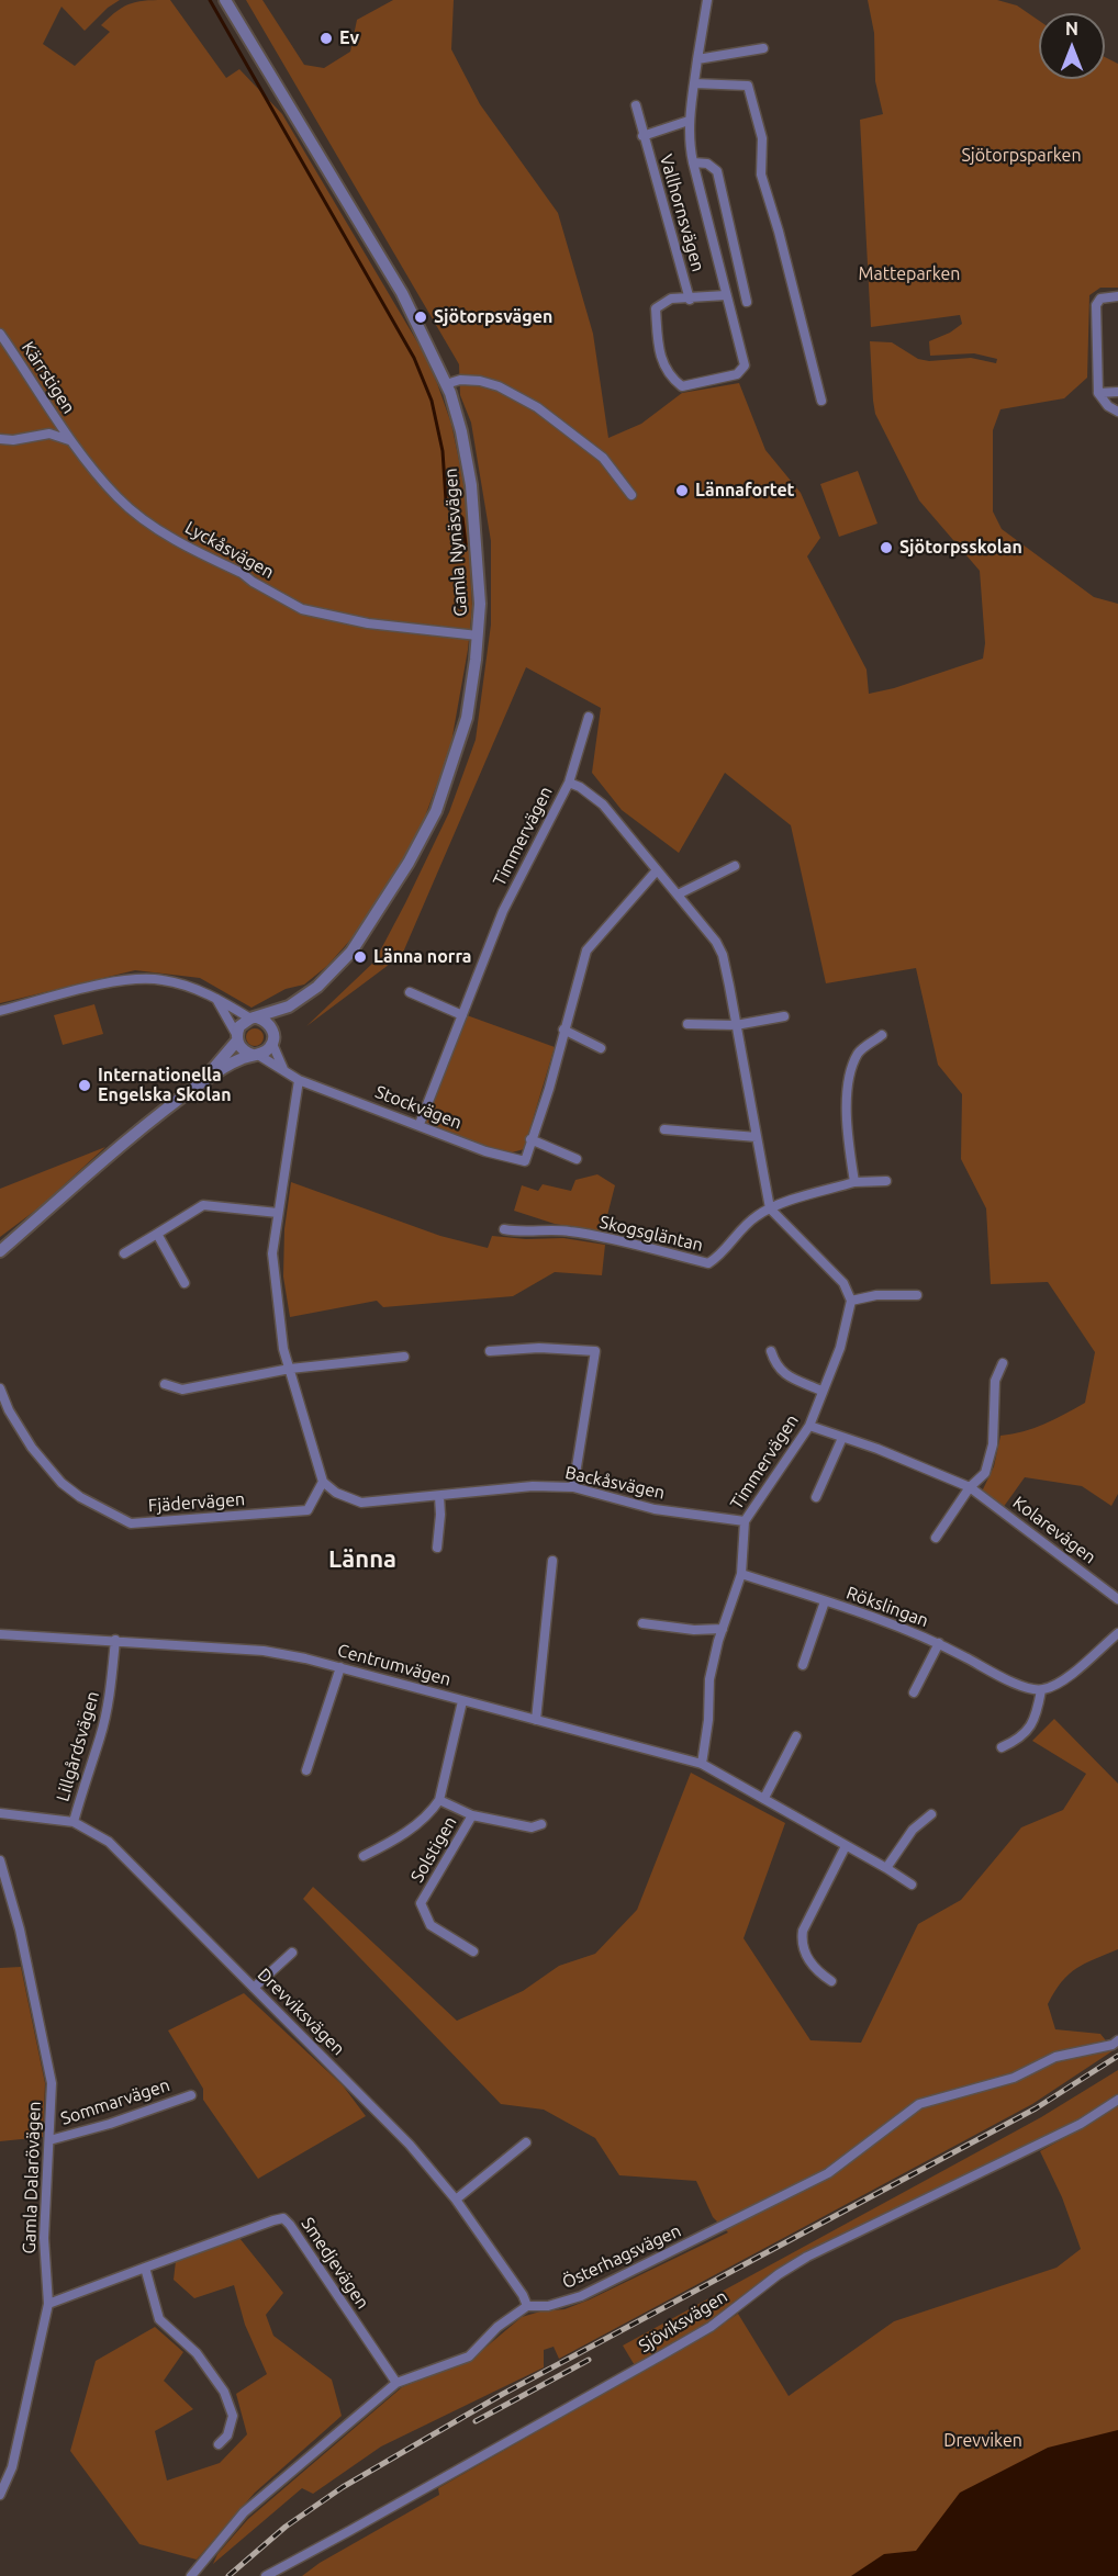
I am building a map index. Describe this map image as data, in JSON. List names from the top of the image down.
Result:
{
  "streets": {
    "street": [
      "Vallhornsvägen",
      "Kärrstigen",
      "Gamla Nynäsvägen",
      "Lyckåsvägen",
      "Timmervägen",
      "Stockvägen",
      "Skogsgläntan",
      "Backåsvägen",
      "Fjädervägen",
      "Kolarevägen",
      "Rökslingan",
      "Centrumvägen",
      "Lillgårdsvägen",
      "Solstigen",
      "Drevviksvägen",
      "Sommarvägen",
      "Gamla Dalarövägen",
      "Österhagsvägen",
      "Smedjevägen",
      "Sjöviksvägen"
    ]
  },
  "crossings": [
    ["Kärrstigen", "Lyckåsvägen"],
    ["Gamla Nynäsvägen", "Lyckåsvägen"],
    ["Gamla Nynäsvägen", "Stockvägen"],
    ["Timmervägen", "Stockvägen"],
    ["Timmervägen", "Skogsgläntan"],
    ["Timmervägen", "Backåsvägen"],
    ["Timmervägen", "Kolarevägen"],
    ["Timmervägen", "Rökslingan"],
    ["Timmervägen", "Centrumvägen"],
    ["Backåsvägen", "Fjädervägen"],
    ["Centrumvägen", "Lillgårdsvägen"],
    ["Centrumvägen", "Solstigen"],
    ["Lillgårdsvägen", "Drevviksvägen"],
    ["Drevviksvägen", "Österhagsvägen"],
    ["Sommarvägen", "Gamla Dalarövägen"],
    ["Gamla Dalarövägen", "Smedjevägen"],
    ["Österhagsvägen", "Smedjevägen"]
  ],
  "districts": ["Länna"],
  "parks": ["Sjötorpsparken", "Matteparken", "Drevviken"],
  "places": [
    "Ev",
    "Sjötorpsvägen",
    "Lännafortet",
    "Sjötorpsskolan",
    "Länna norra",
    "Internationella Engelska Skolan"
  ],
  "north": "top"
}
